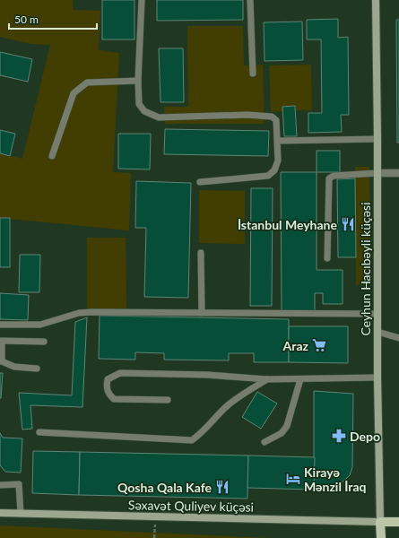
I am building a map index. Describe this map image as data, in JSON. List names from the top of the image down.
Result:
{
  "streets": {
    "main road": ["Ceyhun Hacıbəyli küçəsi", "Səxavət Quliyev küçəsi"]
  },
  "crossings": [
    ["Ceyhun Hacıbəyli küçəsi", "Səxavət Quliyev küçəsi"]
  ],
  "places": {
    "restaurant": ["İstanbul Meyhane", "Qosha Qala Kafe"],
    "supermarket": ["Araz"],
    "pharmacy": ["Depo"],
    "hotel": ["Kirayə Mənzil İraq"]
  },
  "scale_bar": "50 m"
}
